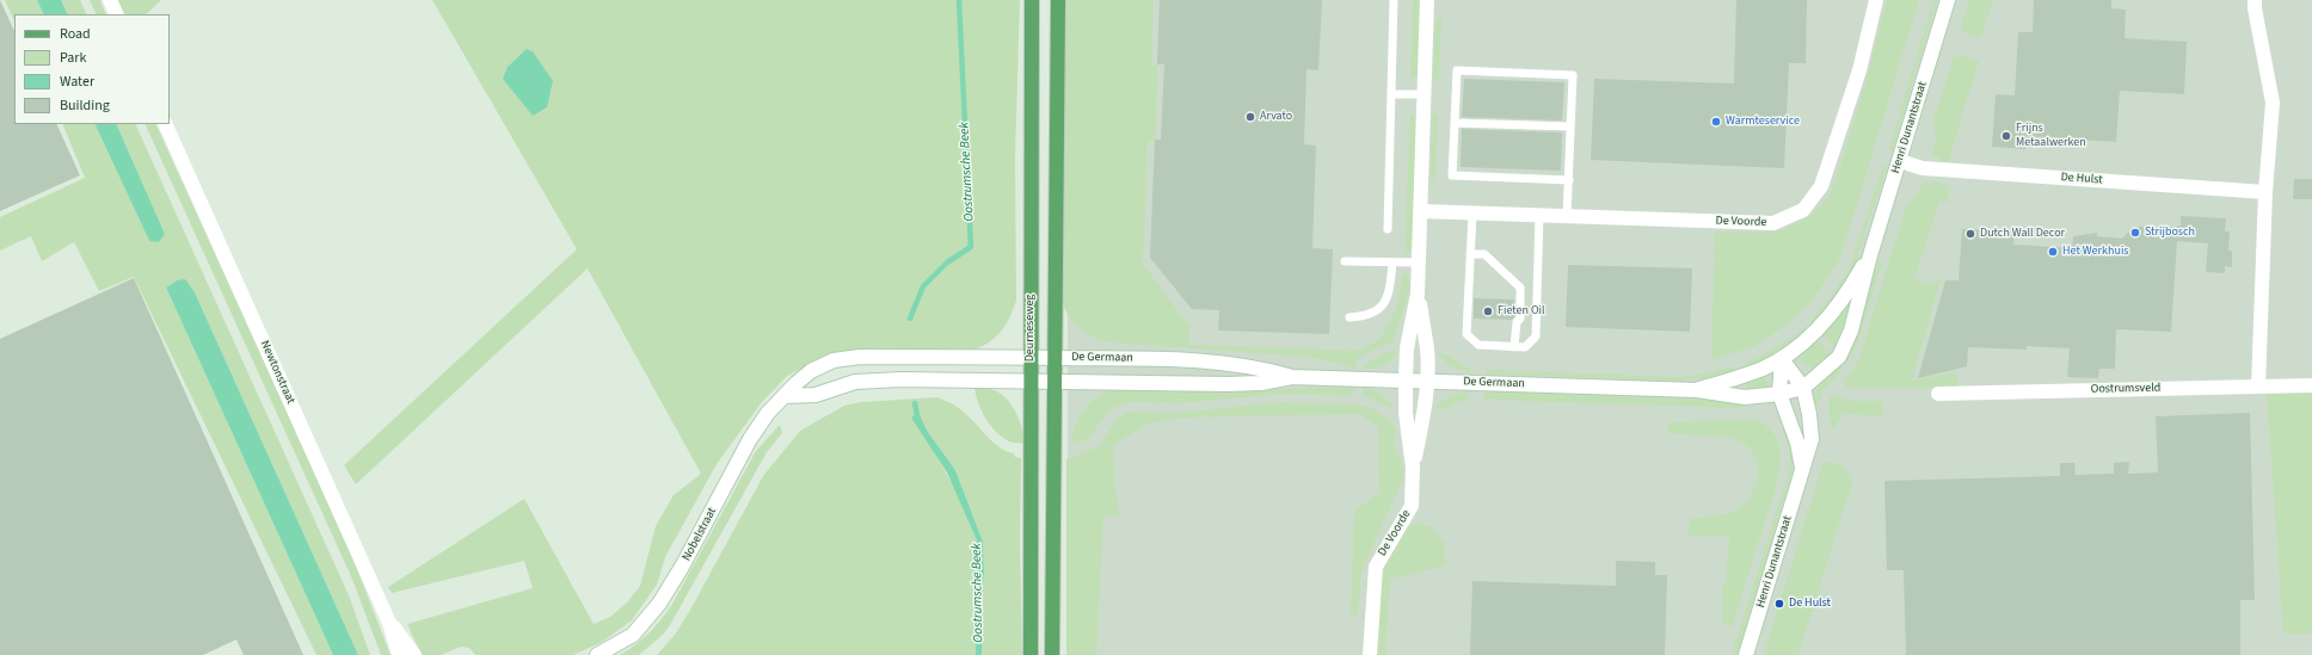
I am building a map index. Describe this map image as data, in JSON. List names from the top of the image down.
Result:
{
  "streets": {
    "main road": ["Deurneseweg"],
    "street": [
      "Henri Dunantstraat",
      "De Hulst",
      "De Voorde",
      "De Germaan",
      "Newtonstraat",
      "Oostrumsveld",
      "Nobelstraat"
    ]
  },
  "crossings": [
    ["Henri Dunantstraat", "De Hulst"],
    ["Henri Dunantstraat", "De Germaan"],
    ["De Voorde", "De Germaan"],
    ["Deurneseweg", "De Germaan"],
    ["Deurneseweg", "Nobelstraat"],
    ["De Germaan", "Nobelstraat"]
  ],
  "water": ["Oostrumsche Beek"],
  "places": [
    "Arvato",
    "Warmteservice",
    "Frijns Metaalwerken",
    "Strijbosch",
    "Dutch Wall Decor",
    "Het Werkhuis",
    "Fieten Oil",
    "De Hulst"
  ],
  "legend": [
    "Road",
    "Park",
    "Water",
    "Building"
  ]
}
